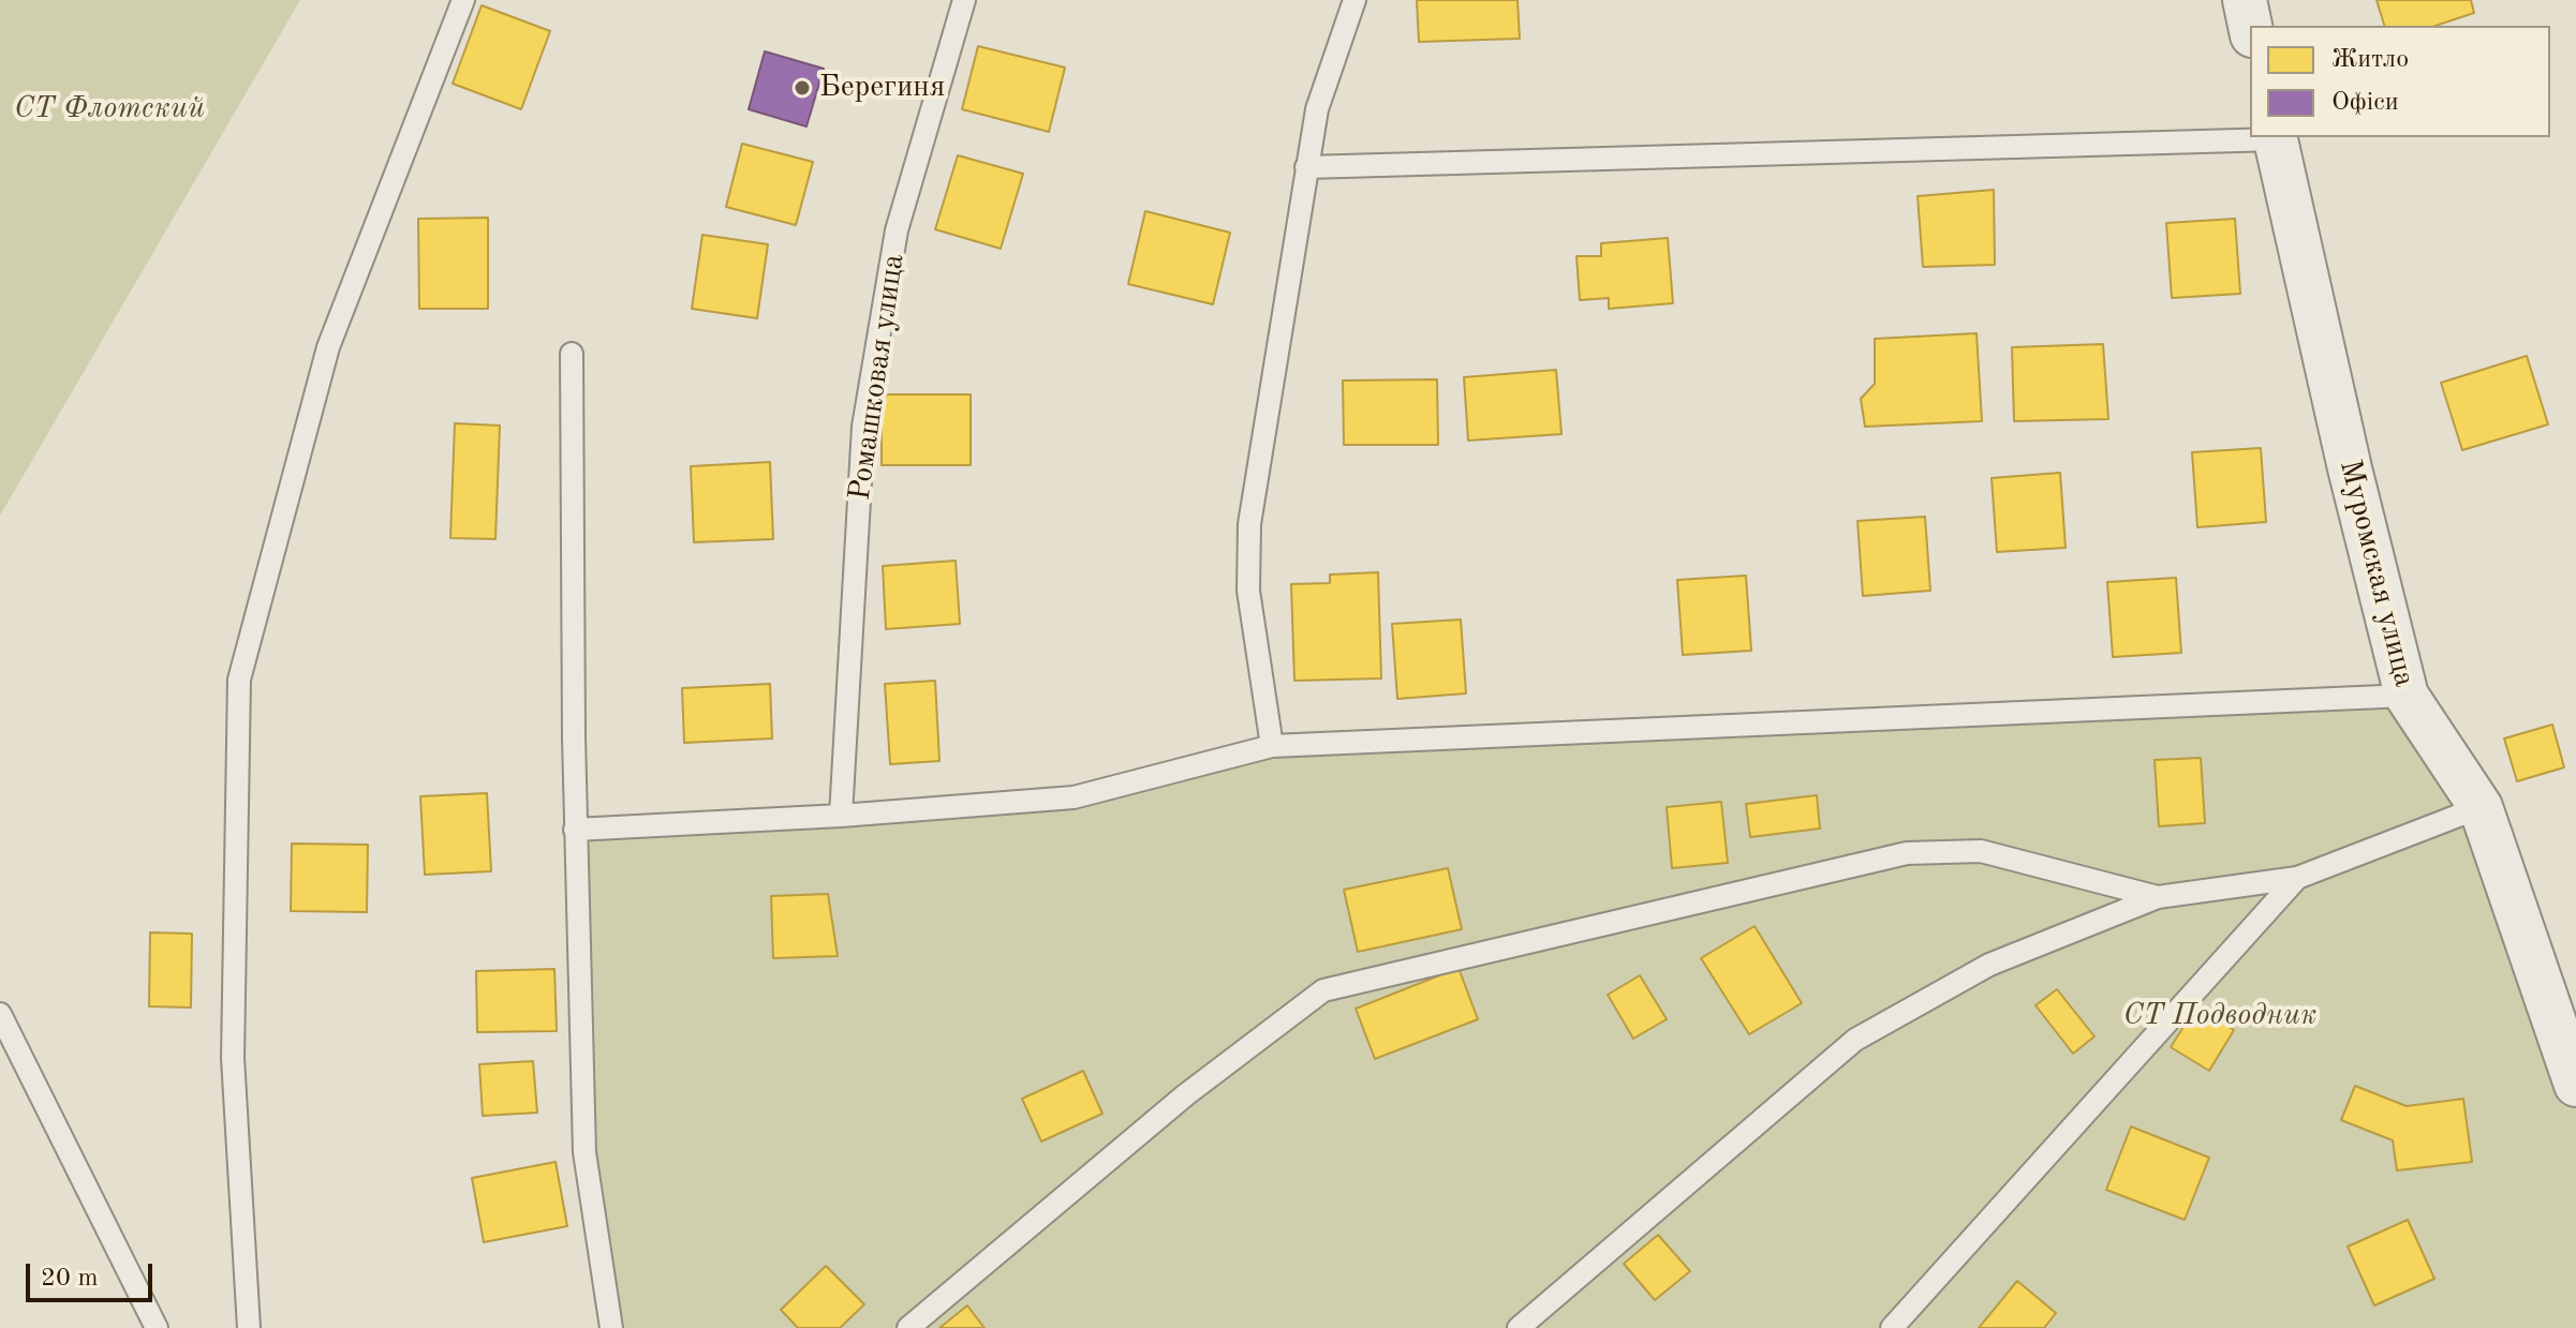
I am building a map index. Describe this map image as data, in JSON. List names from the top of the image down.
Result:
{
  "streets": {
    "street": ["Муромская улица"],
    "lane": ["Ромашковая улица"]
  },
  "parks": ["СТ Флотский", "СТ Подводник"],
  "places": ["Берегиня"],
  "legend": ["Житло", "Офіси"],
  "scale_bar": "20 m"
}
